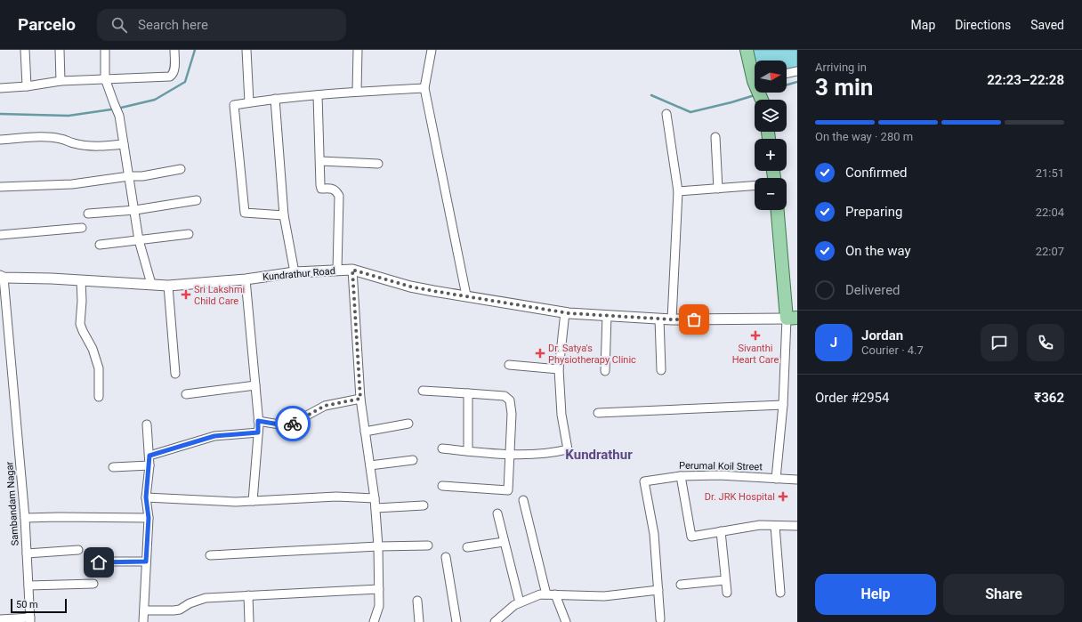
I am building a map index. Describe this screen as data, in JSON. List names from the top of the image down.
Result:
{
  "streets": {
    "street": ["Kundrathur Road", "Perumal Koil Street", "Sambandam Nagar"]
  },
  "crossings": [
    ["Kundrathur Road", "Sambandam Nagar"]
  ],
  "districts": ["Kundrathur"],
  "places": {
    "health": [
      "Sri Lakshmi Child Care",
      "Sivanthi Heart Care",
      "Dr. Satya's Physiotherapy Clinic",
      "Dr. JRK Hospital"
    ]
  },
  "scale_bar": "50 m",
  "north": "right",
  "page": {
    "header": "Parcelo",
    "search": "Search here",
    "nav": ["Map", "Directions", "Saved"],
    "heading": ["3 min", "Arriving in", "22:23–22:28"],
    "panel": [
      "Jordan",
      "Courier · 4.7",
      "Order #2954",
      "₹362"
    ],
    "map_buttons": ["+", "−"],
    "bar": "On the way · 280 m",
    "list": [
      ["Confirmed", "21:51"],
      ["Preparing", "22:04"],
      ["On the way", "22:07"],
      "Delivered"
    ],
    "round": "J",
    "buttons": ["Help", "Share"],
    "scale": "50 m"
  }
}
